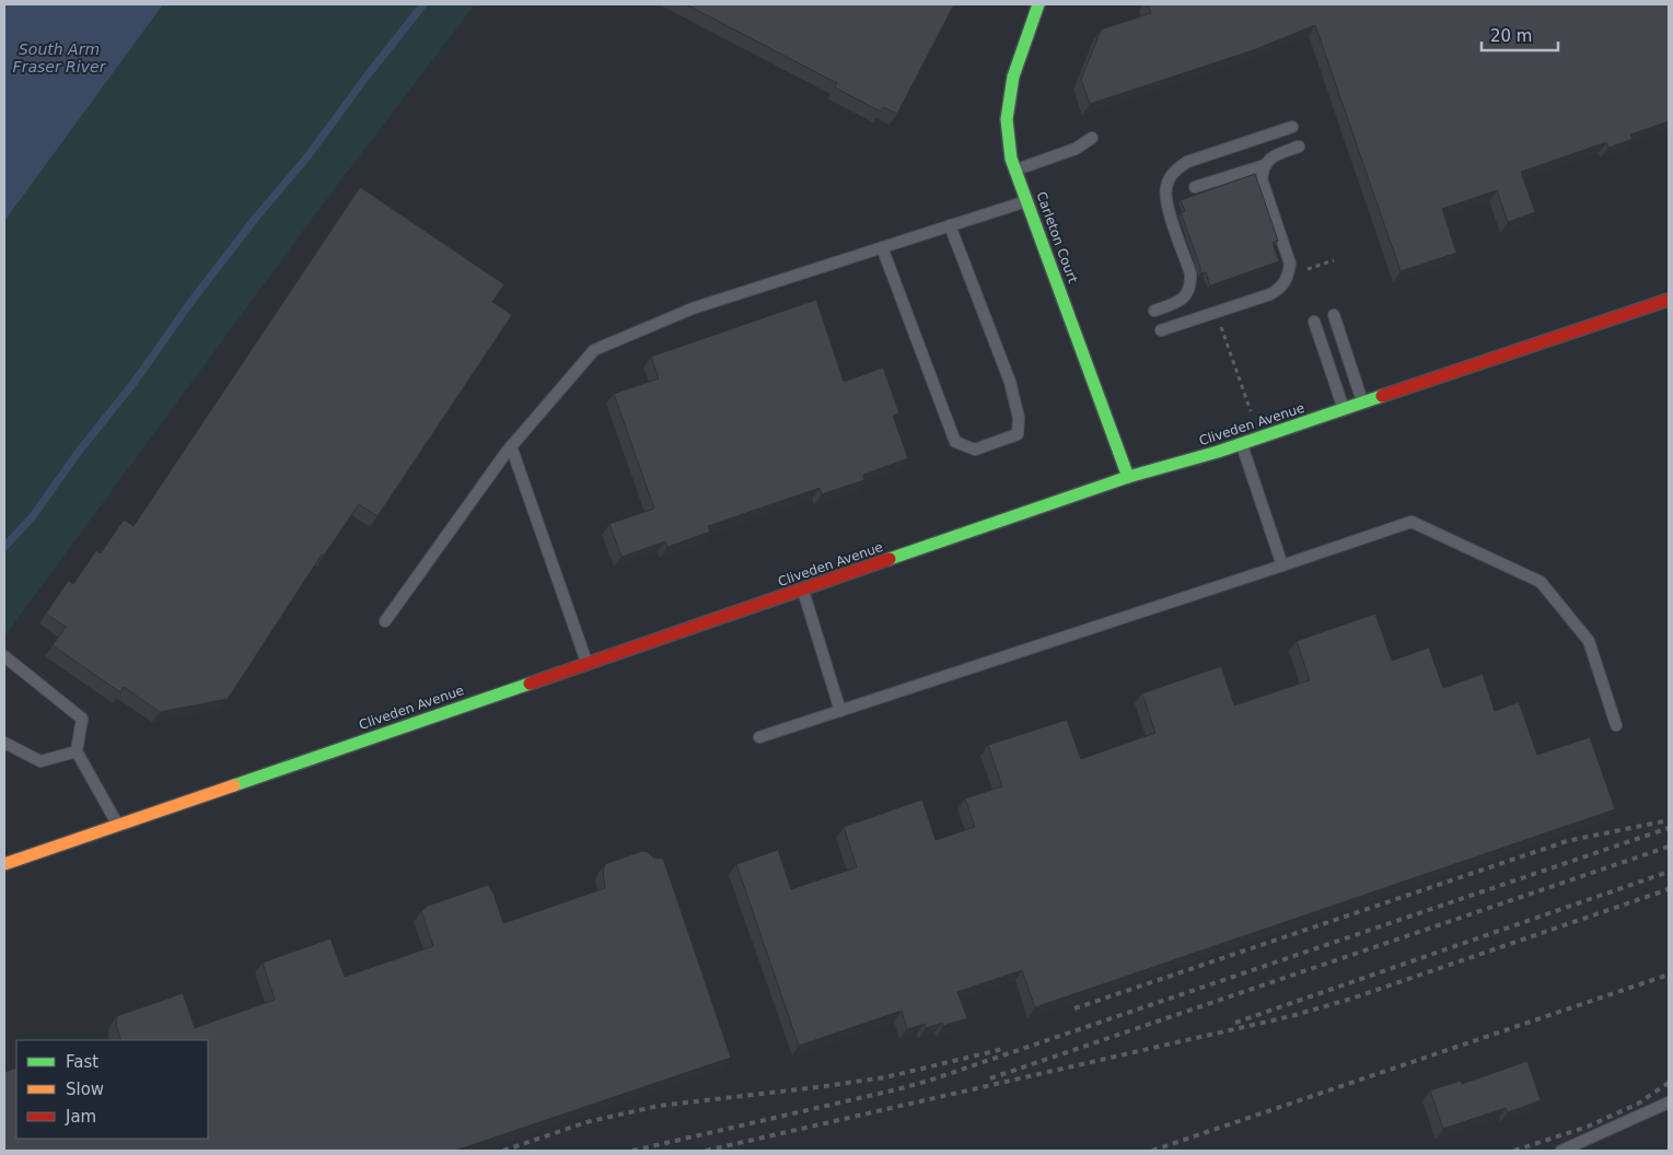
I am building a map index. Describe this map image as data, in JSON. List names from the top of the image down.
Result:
{
  "streets": {
    "street": ["Carleton Court", "Cliveden Avenue"]
  },
  "crossings": [
    ["Carleton Court", "Cliveden Avenue"]
  ],
  "water": ["South Arm Fraser River"],
  "legend": ["Fast", "Slow", "Jam"],
  "scale_bar": "20 m"
}
